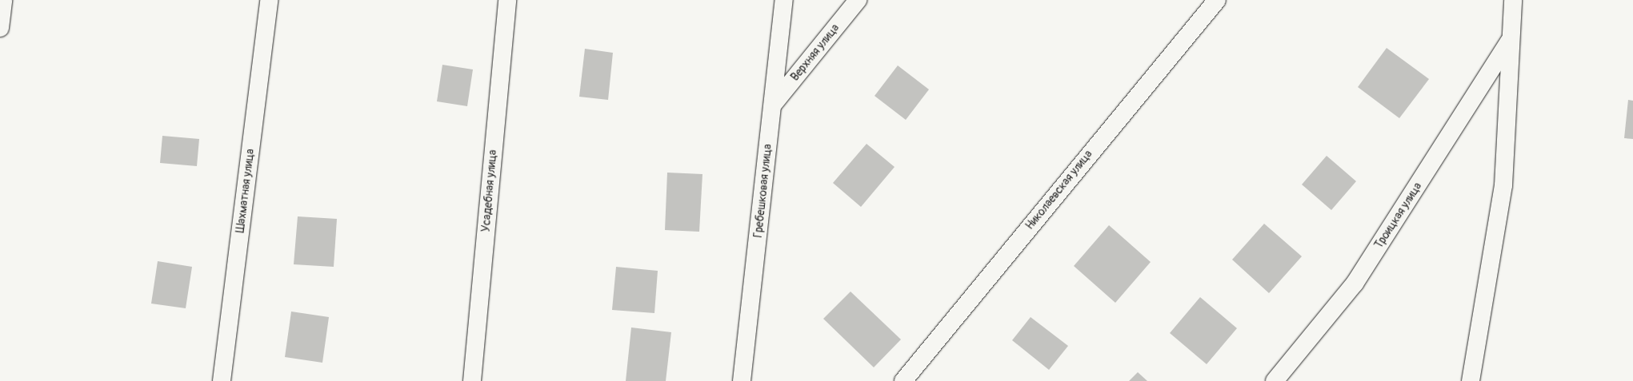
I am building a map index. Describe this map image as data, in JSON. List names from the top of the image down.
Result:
{
  "streets": {
    "street": [
      "Верхняя улица",
      "Николаевская улица",
      "Шахматная улица",
      "Усадебная улица",
      "Гребешковая улица",
      "Троицкая улица"
    ]
  },
  "crossings": [
    ["Верхняя улица", "Гребешковая улица"]
  ]
}
